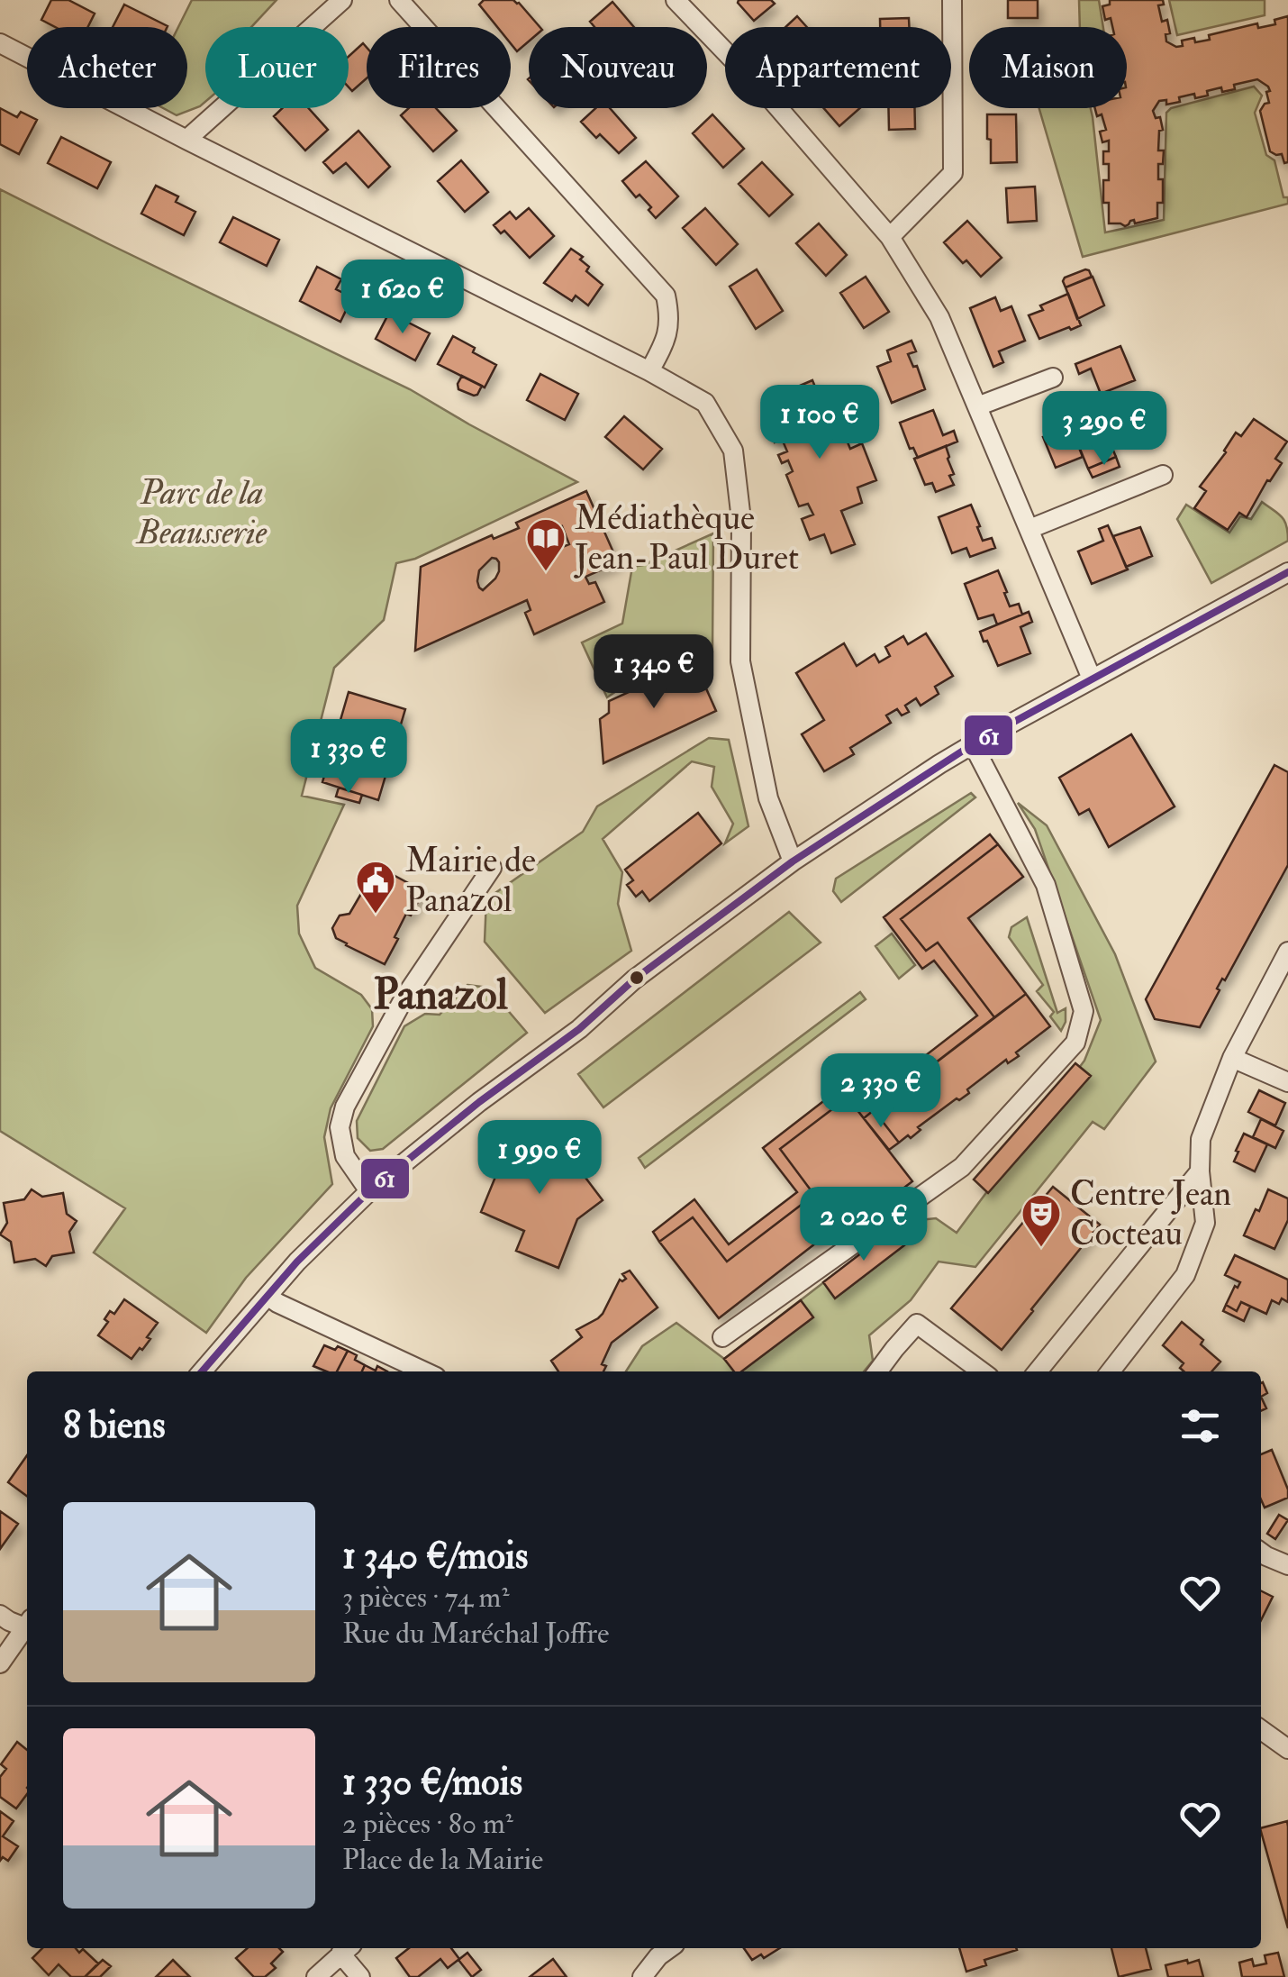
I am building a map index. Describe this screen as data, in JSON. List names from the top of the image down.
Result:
{
  "districts": ["Panazol"],
  "parks": ["Parc de la Beausserie"],
  "places": {
    "library": ["Médiathèque Jean-Paul Duret"],
    "public building": ["Mairie de Panazol"],
    "theatre": ["Centre Jean Cocteau"]
  },
  "lines": ["transit line 61"],
  "page": {
    "chip": [
      "Acheter",
      "Louer",
      "Filtres",
      "Nouveau",
      "Appartement",
      "Maison"
    ],
    "price": [
      "1 620 €",
      "1 100 €",
      "3 290 €",
      "1 340 €",
      "1 330 €",
      "2 330 €",
      "1 990 €",
      "2 020 €"
    ],
    "heading": "8 biens",
    "list": [
      {
        "name": "1 340 €/mois",
        "note": "3 pièces · 74 m² · Rue du Maréchal Joffre"
      },
      {
        "name": "1 330 €/mois",
        "note": "2 pièces · 80 m² · Place de la Mairie"
      }
    ]
  }
}
